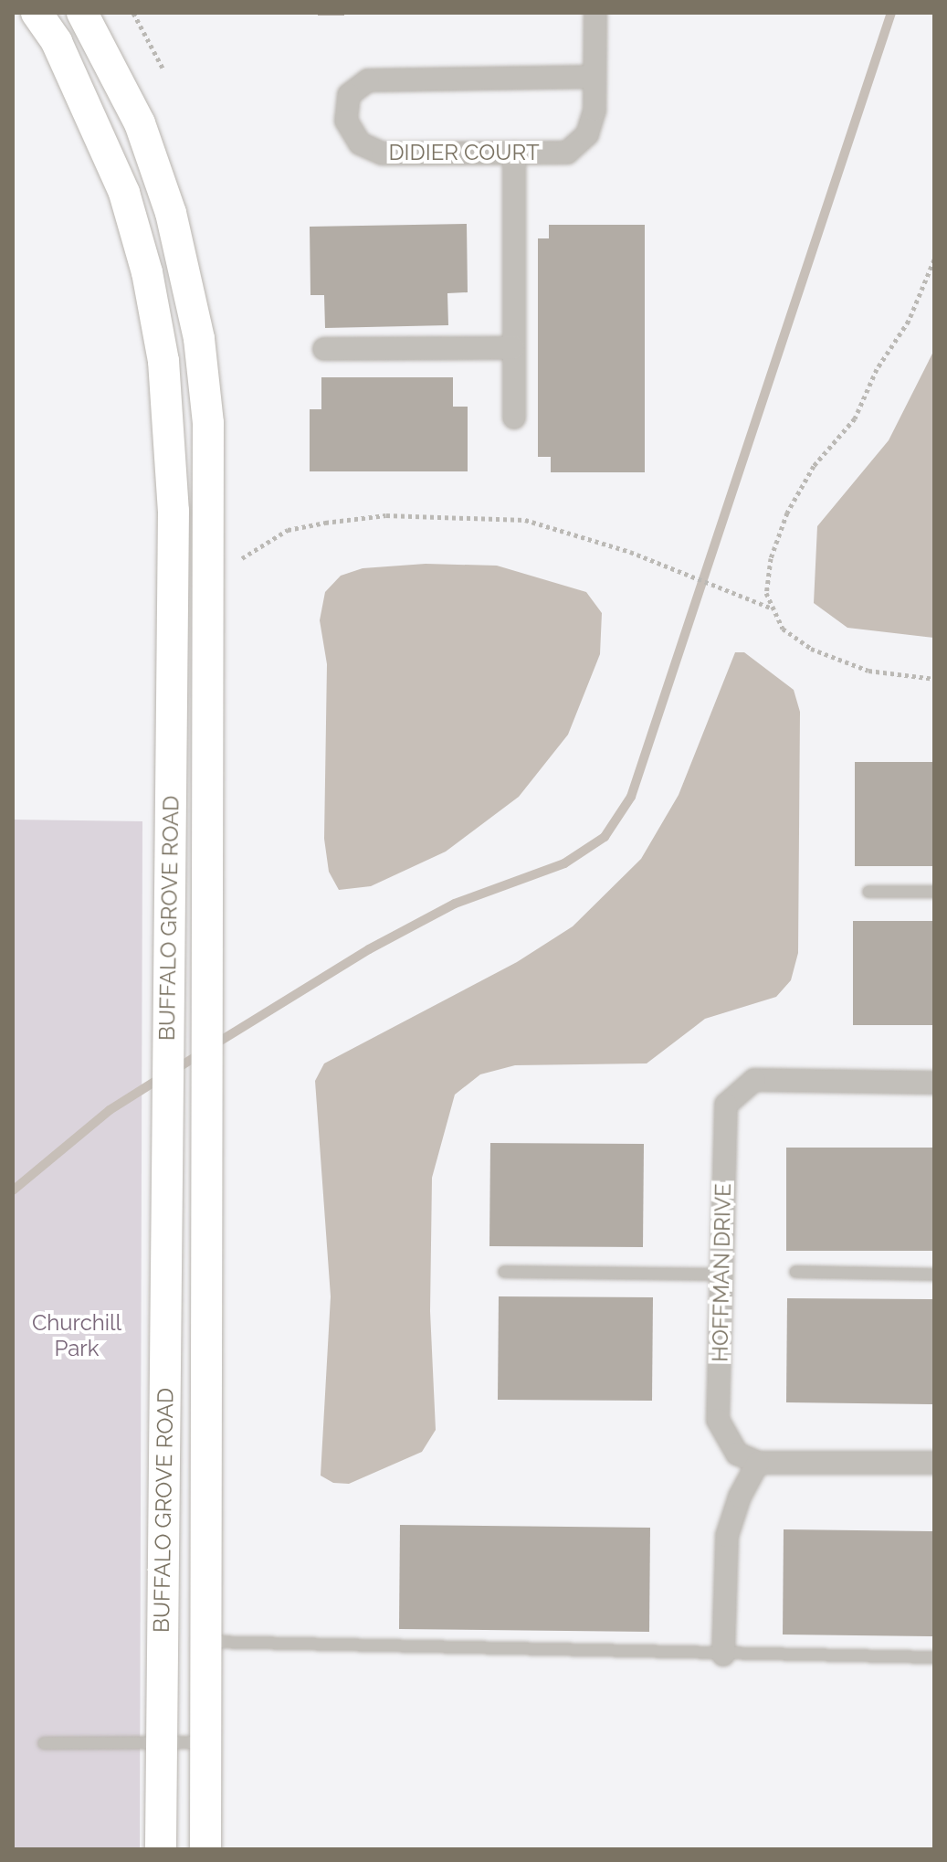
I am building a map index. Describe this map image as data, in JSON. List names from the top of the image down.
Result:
{
  "streets": {
    "main road": ["BUFFALO GROVE ROAD"],
    "street": ["DIDIER COURT", "HOFFMAN DRIVE"]
  },
  "parks": ["Churchill Park"]
}
